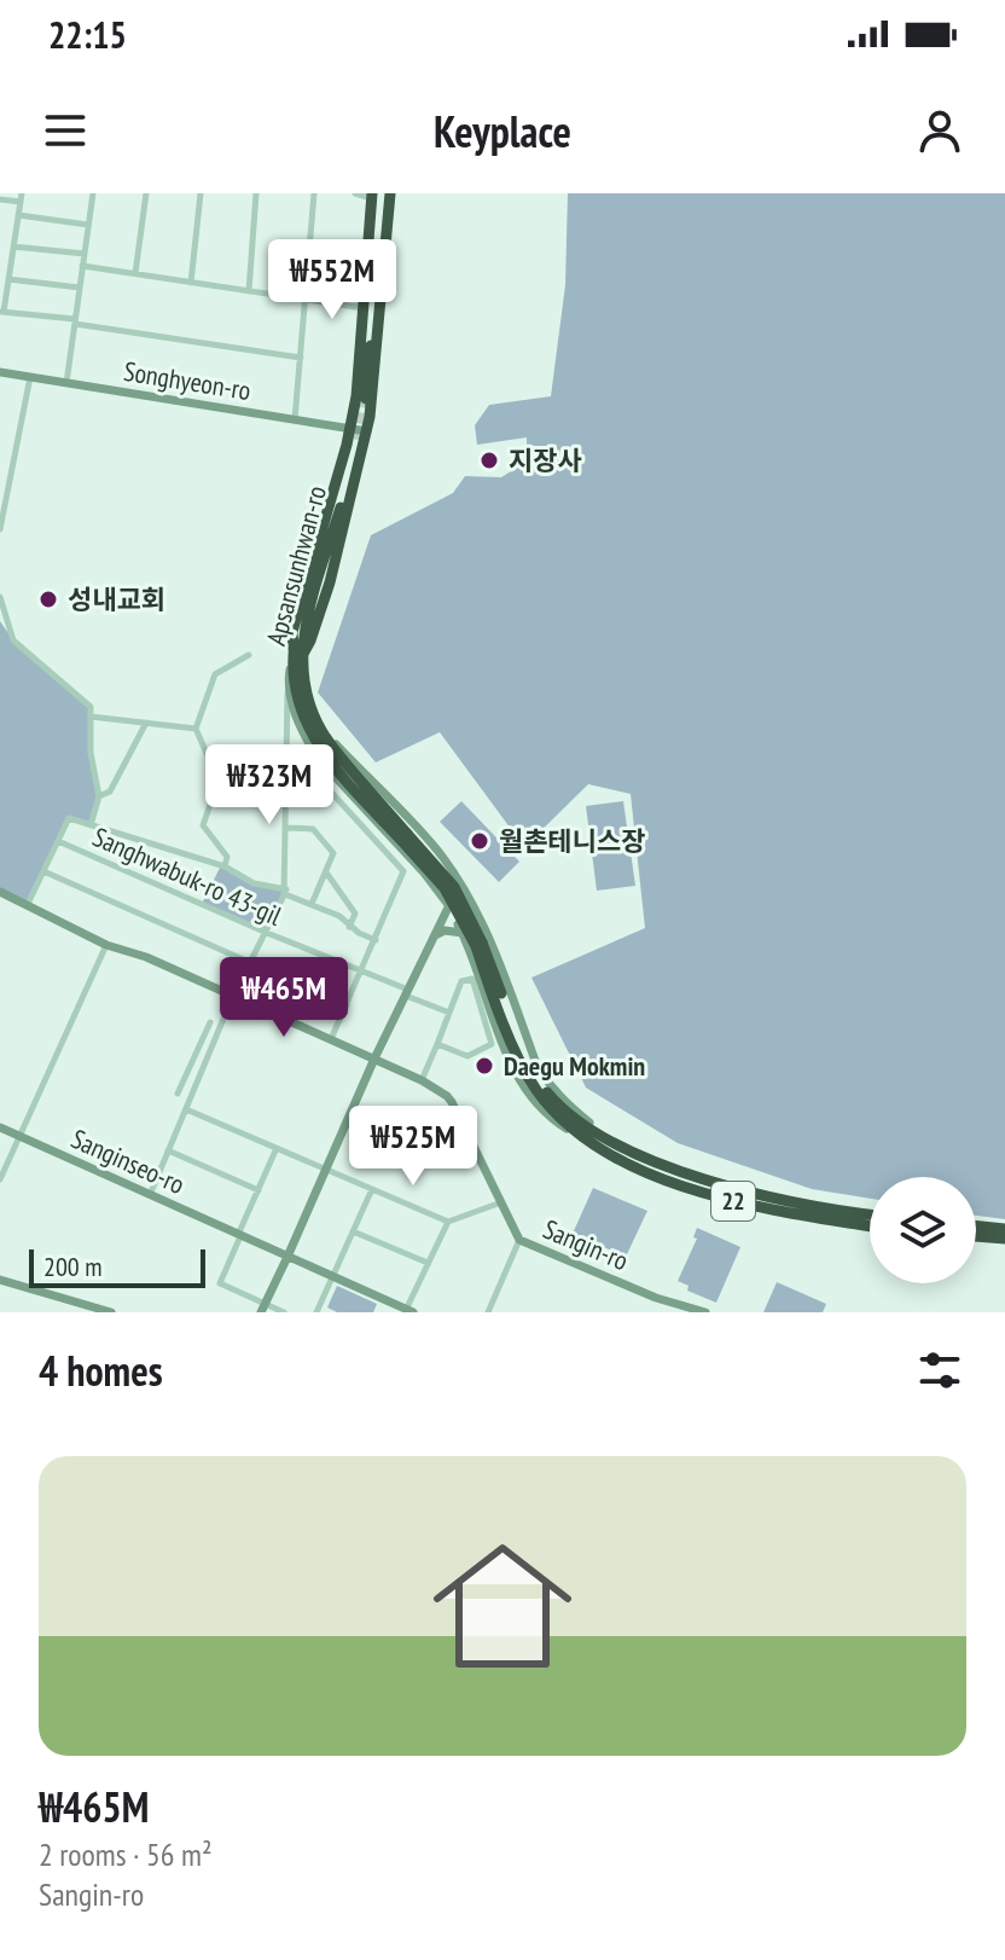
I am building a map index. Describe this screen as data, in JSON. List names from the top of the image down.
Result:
{
  "streets": {
    "highway": ["Apsansunhwan-ro", "22"],
    "street": [
      "Songhyeon-ro",
      "Sanghwabuk-ro 43-gil",
      "Sanginseo-ro",
      "Sangin-ro"
    ]
  },
  "places": [
    "지장사",
    "성내교회",
    "월촌테니스장",
    "Daegu Mokmin"
  ],
  "scale_bar": "200 m",
  "page": {
    "status": "22:15",
    "header": "Keyplace",
    "price": [
      "₩552M",
      "₩323M",
      "₩465M",
      "₩525M"
    ],
    "scale": "200 m",
    "heading": "4 homes",
    "list": [
      {
        "name": "₩465M",
        "note": "2 rooms · 56 m² · Sangin-ro"
      }
    ]
  }
}
